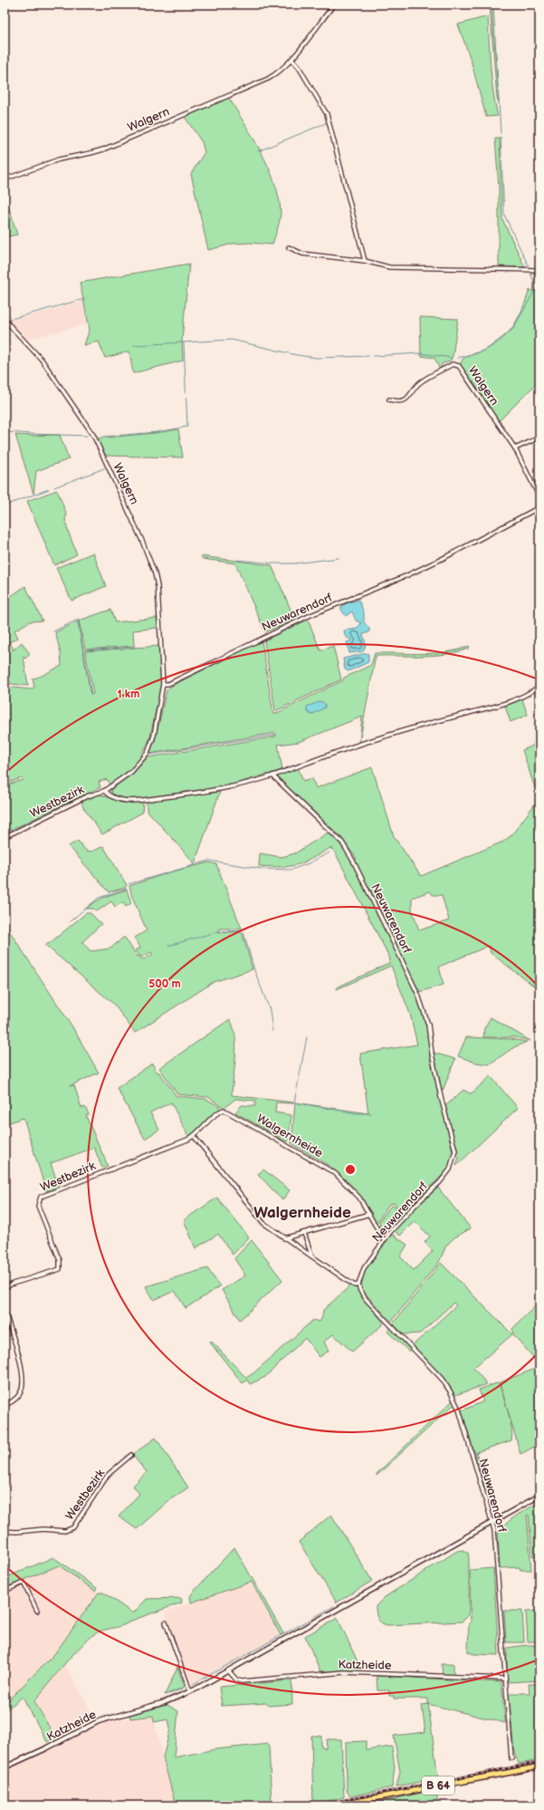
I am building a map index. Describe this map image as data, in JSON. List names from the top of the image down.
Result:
{
  "streets": {
    "main road": ["B 64"],
    "street": [
      "Walgern",
      "Neuwarendorf",
      "Westbezirk",
      "Walgernheide",
      "Katzheide"
    ]
  },
  "crossings": [
    ["Walgern", "Neuwarendorf"],
    ["Walgern", "Westbezirk"],
    ["Neuwarendorf", "Westbezirk"],
    ["Neuwarendorf", "Walgernheide"],
    ["Neuwarendorf", "Katzheide"],
    ["Westbezirk", "Walgernheide"]
  ],
  "districts": ["Walgernheide"],
  "rings": ["1 km", "500 m"]
}
